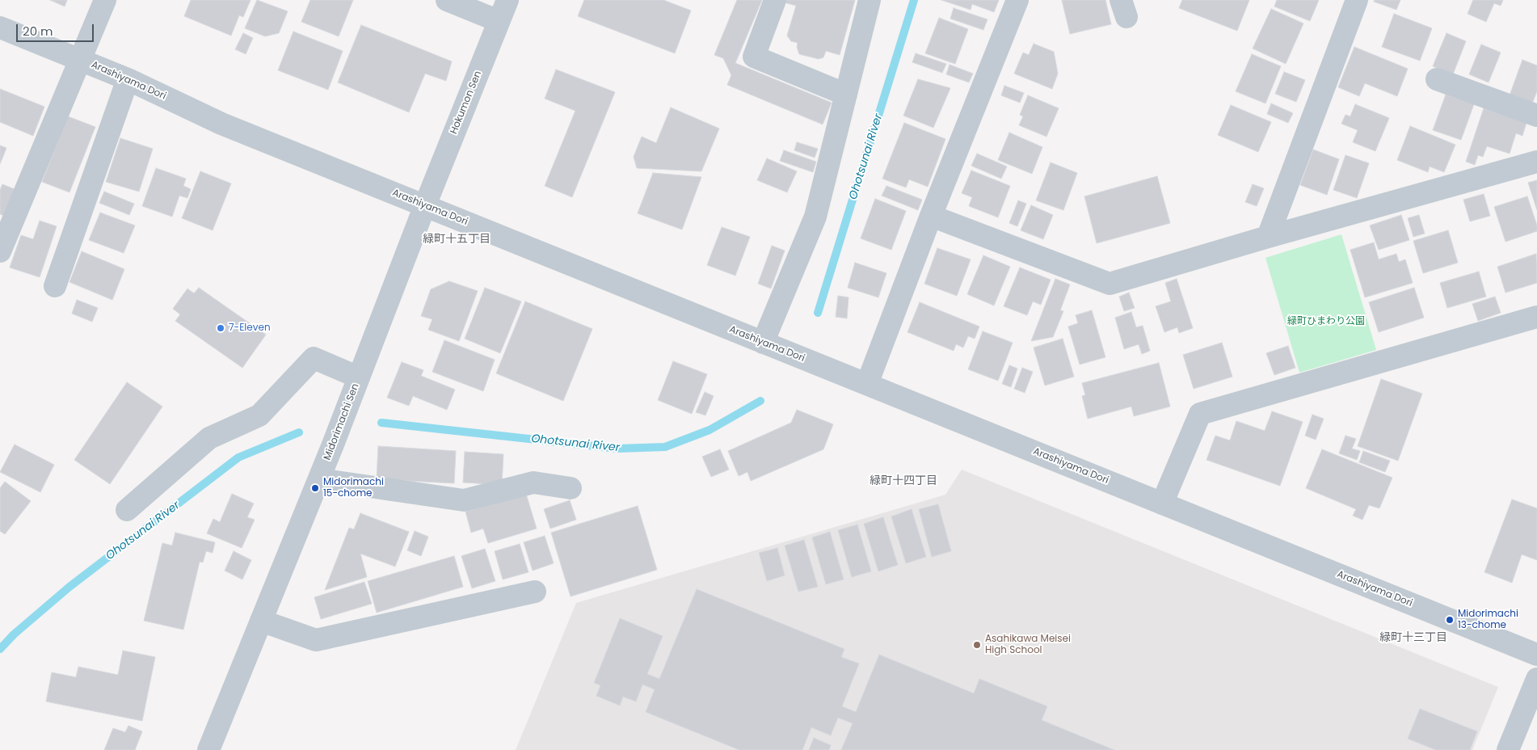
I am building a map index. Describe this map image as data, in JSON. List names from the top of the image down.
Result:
{
  "streets": {
    "street": ["Arashiyama Dori", "Hokumon Sen", "Midorimachi Sen"]
  },
  "crossings": [
    ["Arashiyama Dori", "Hokumon Sen"],
    ["Arashiyama Dori", "Midorimachi Sen"],
    ["Hokumon Sen", "Midorimachi Sen"]
  ],
  "districts": ["緑町十五丁目", "緑町十四丁目", "緑町十三丁目"],
  "water": ["Ohotsunai River"],
  "parks": ["緑町ひまわり公園"],
  "places": [
    "7-Eleven",
    "Midorimachi 15-chome",
    "Midorimachi 13-chome",
    "Asahikawa Meisei High School"
  ],
  "scale_bar": "20 m"
}
